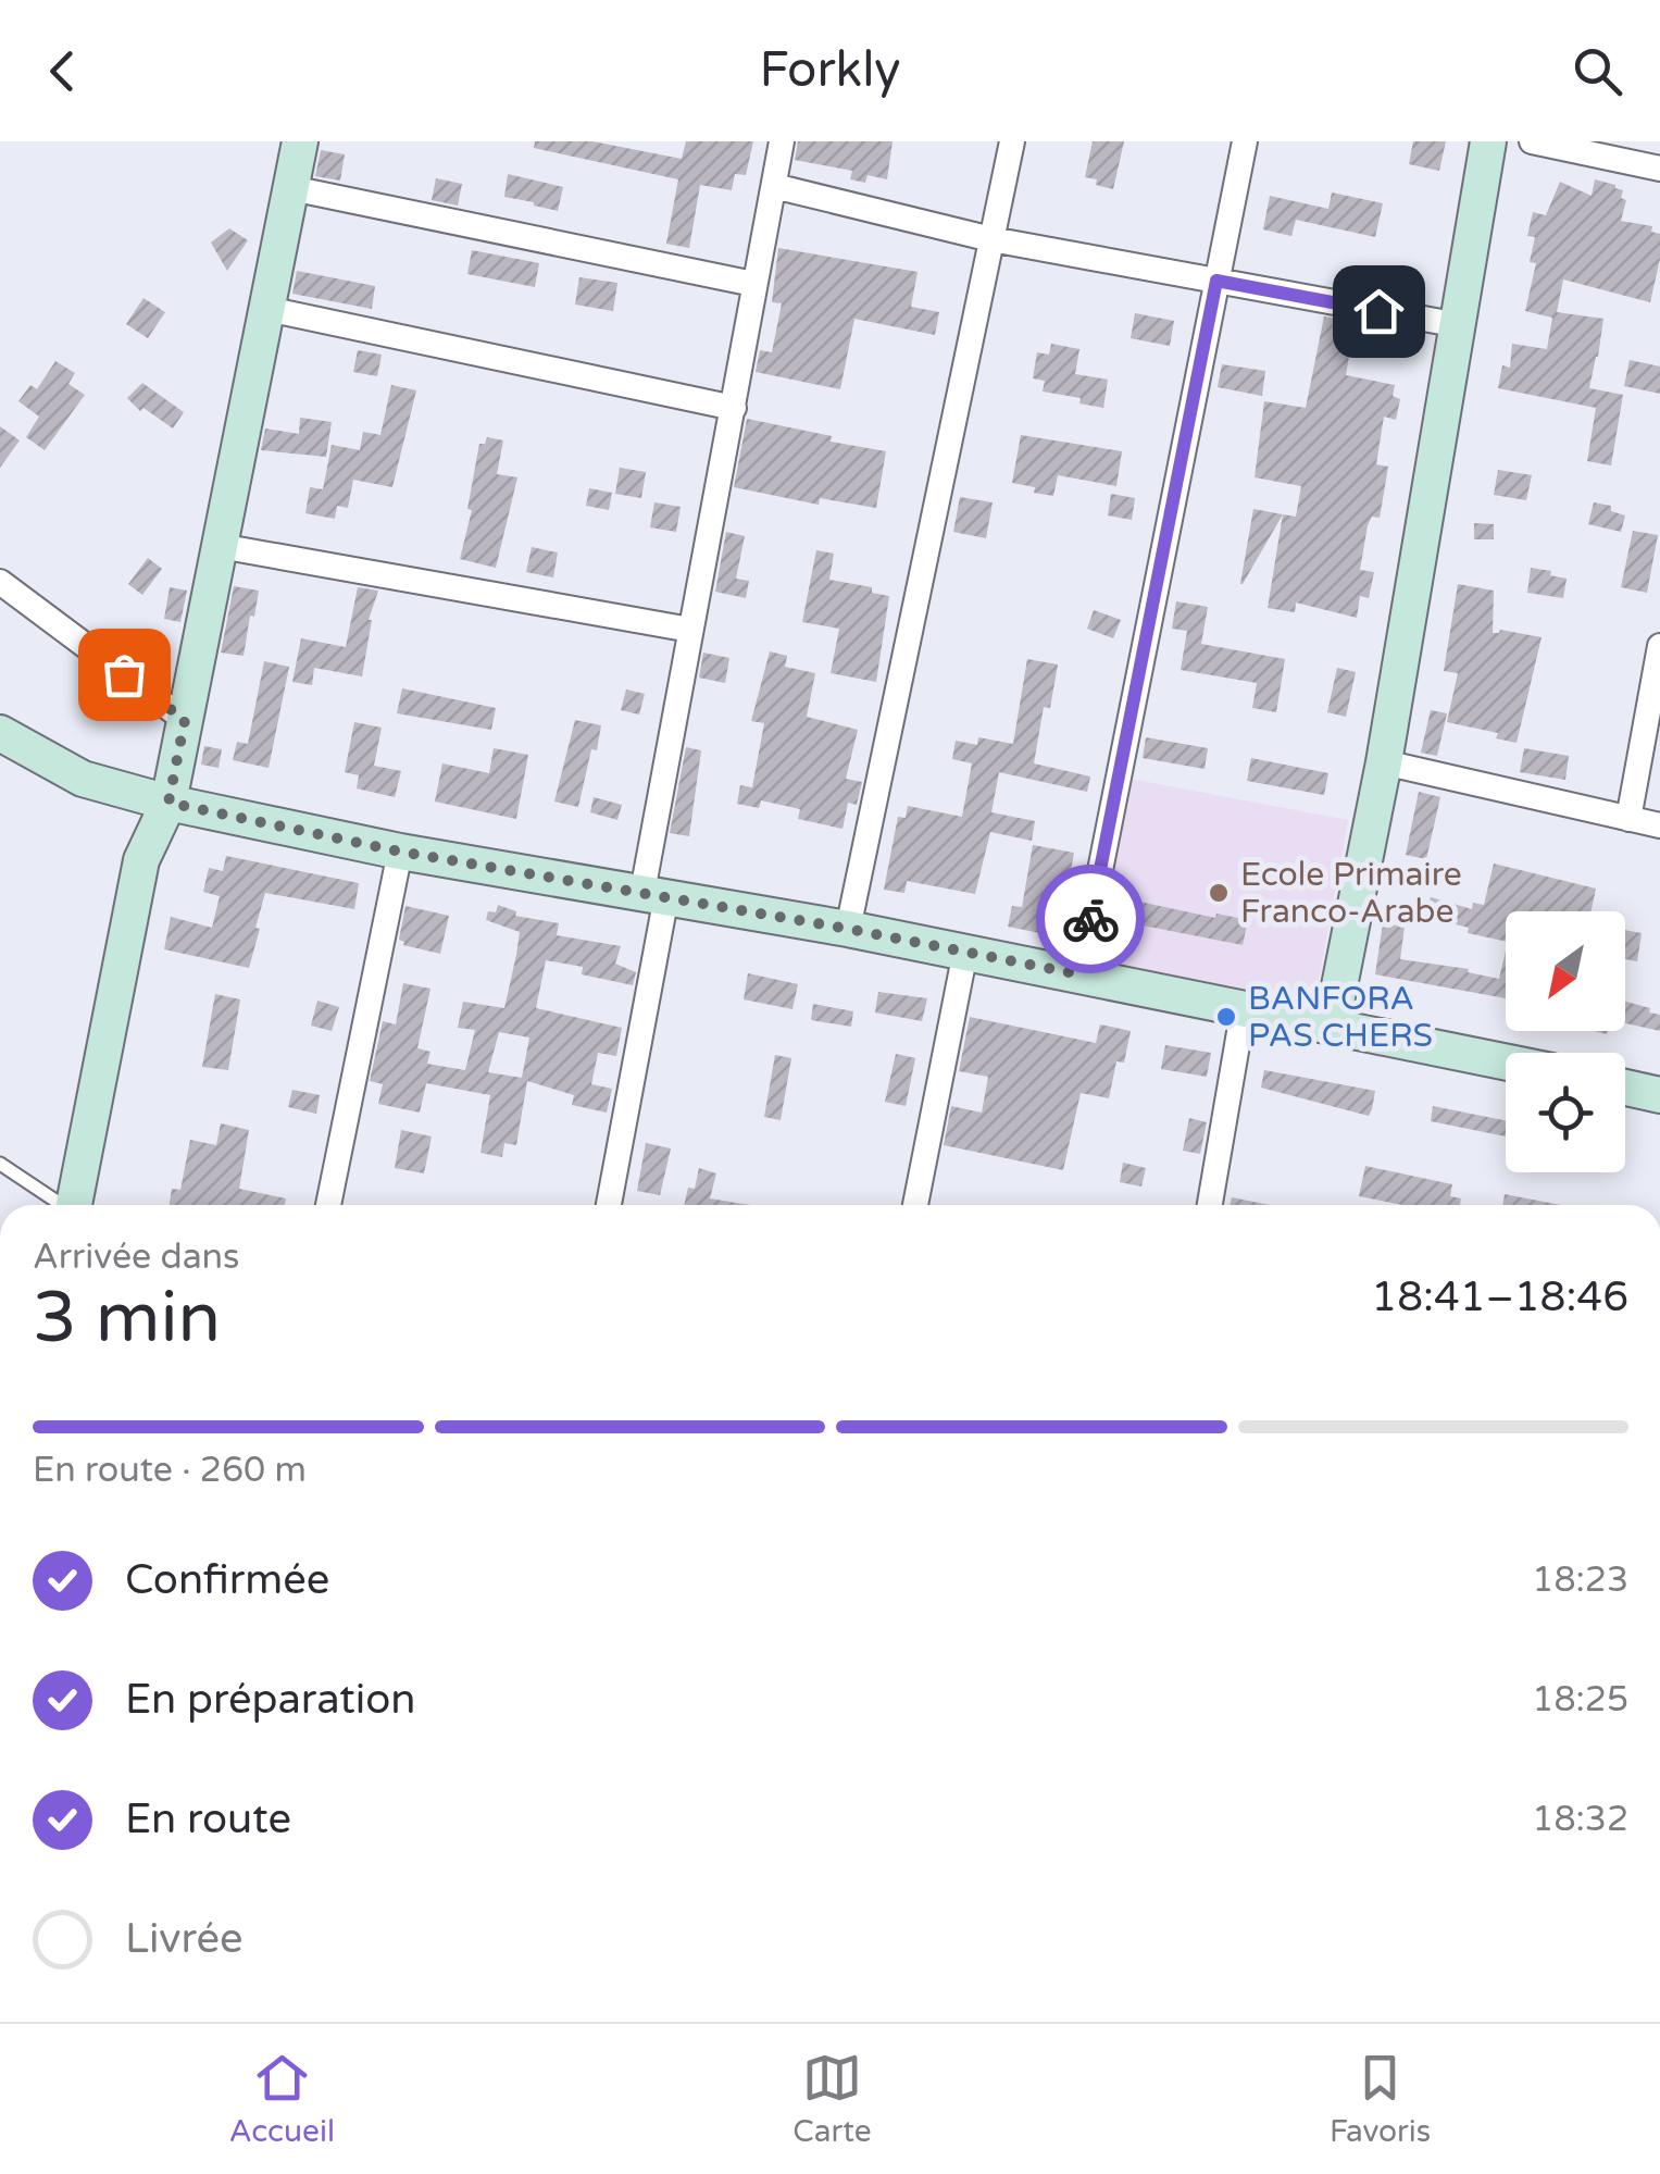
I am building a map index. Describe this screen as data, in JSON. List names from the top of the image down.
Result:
{
  "places": ["Ecole Primaire Franco-Arabe", "BANFORA PAS CHERS"],
  "north": "bottom left",
  "page": {
    "header": "Forkly",
    "heading": ["3 min", "Arrivée dans", "18:41–18:46"],
    "bar": "En route · 260 m",
    "list": [
      ["Confirmée", "18:23"],
      ["En préparation", "18:25"],
      ["En route", "18:32"],
      "Livrée"
    ],
    "tabs": ["Accueil", "Carte", "Favoris"]
  }
}
